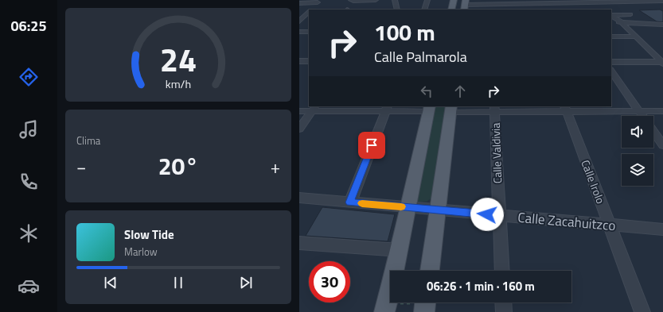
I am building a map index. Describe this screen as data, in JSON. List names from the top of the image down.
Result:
{
  "streets": {
    "street": ["Calle Valdivia", "Calle Irolo", "Calle Zacahuitzco"]
  },
  "crossings": [
    ["Calle Valdivia", "Calle Zacahuitzco"],
    ["Calle Irolo", "Calle Zacahuitzco"]
  ],
  "page": {
    "tabs": "06:25",
    "turn": ["100 m", "Calle Palmarola"],
    "tile": "Clima",
    "heat": ["−", "20°", "+"],
    "song": ["Slow Tide", "Marlow"],
    "limit": "30",
    "trip": "06:26 · 1 min · 160 m",
    "gauge": ["24", "km/h"]
  }
}
